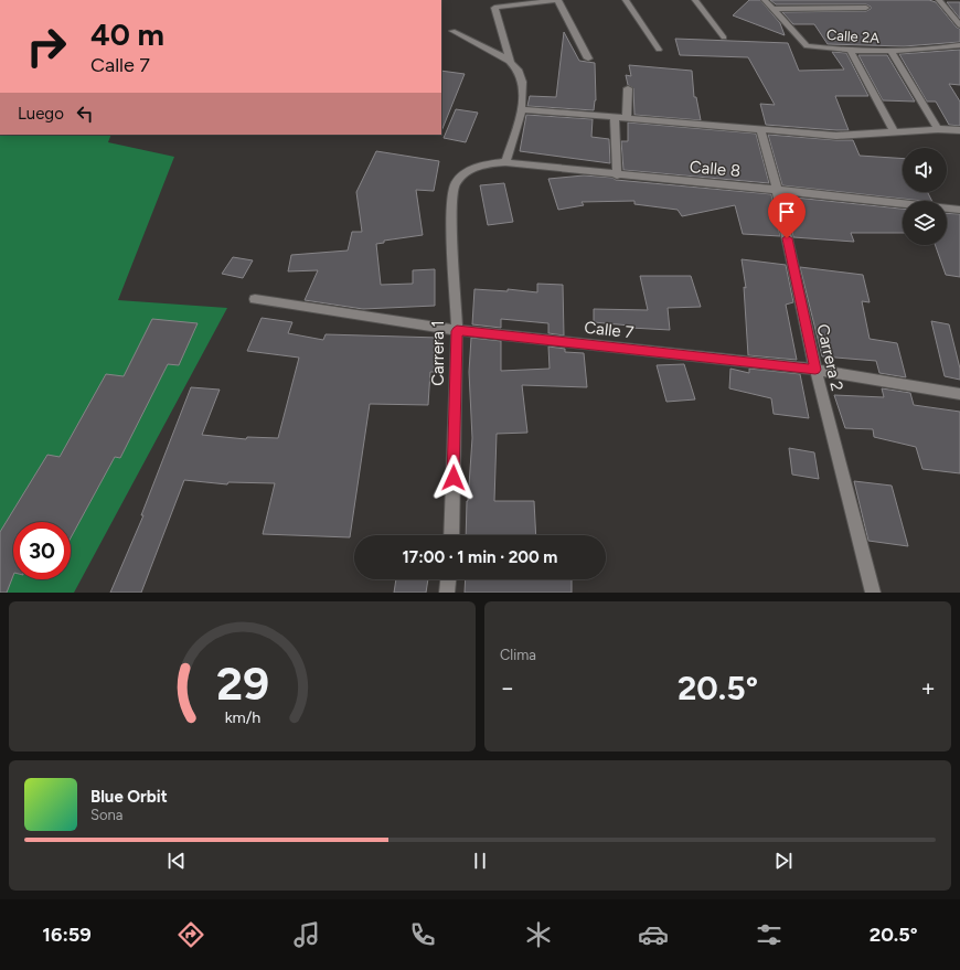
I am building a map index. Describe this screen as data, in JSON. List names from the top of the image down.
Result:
{
  "streets": {
    "street": [
      "Calle 2A",
      "Calle 8",
      "Calle 7",
      "Carrera 1",
      "Carrera 2"
    ]
  },
  "crossings": [
    ["Calle 8", "Carrera 1"],
    ["Calle 8", "Carrera 2"],
    ["Calle 7", "Carrera 1"],
    ["Calle 7", "Carrera 2"]
  ],
  "page": {
    "turn": ["40 m", "Calle 7"],
    "then": "Luego",
    "limit": "30",
    "trip": "17:00 · 1 min · 200 m",
    "tile": "Clima",
    "heat": ["−", "20.5°", "+"],
    "song": ["Blue Orbit", "Sona"],
    "tabs": ["16:59", "20.5°"],
    "gauge": ["29", "km/h"]
  }
}
